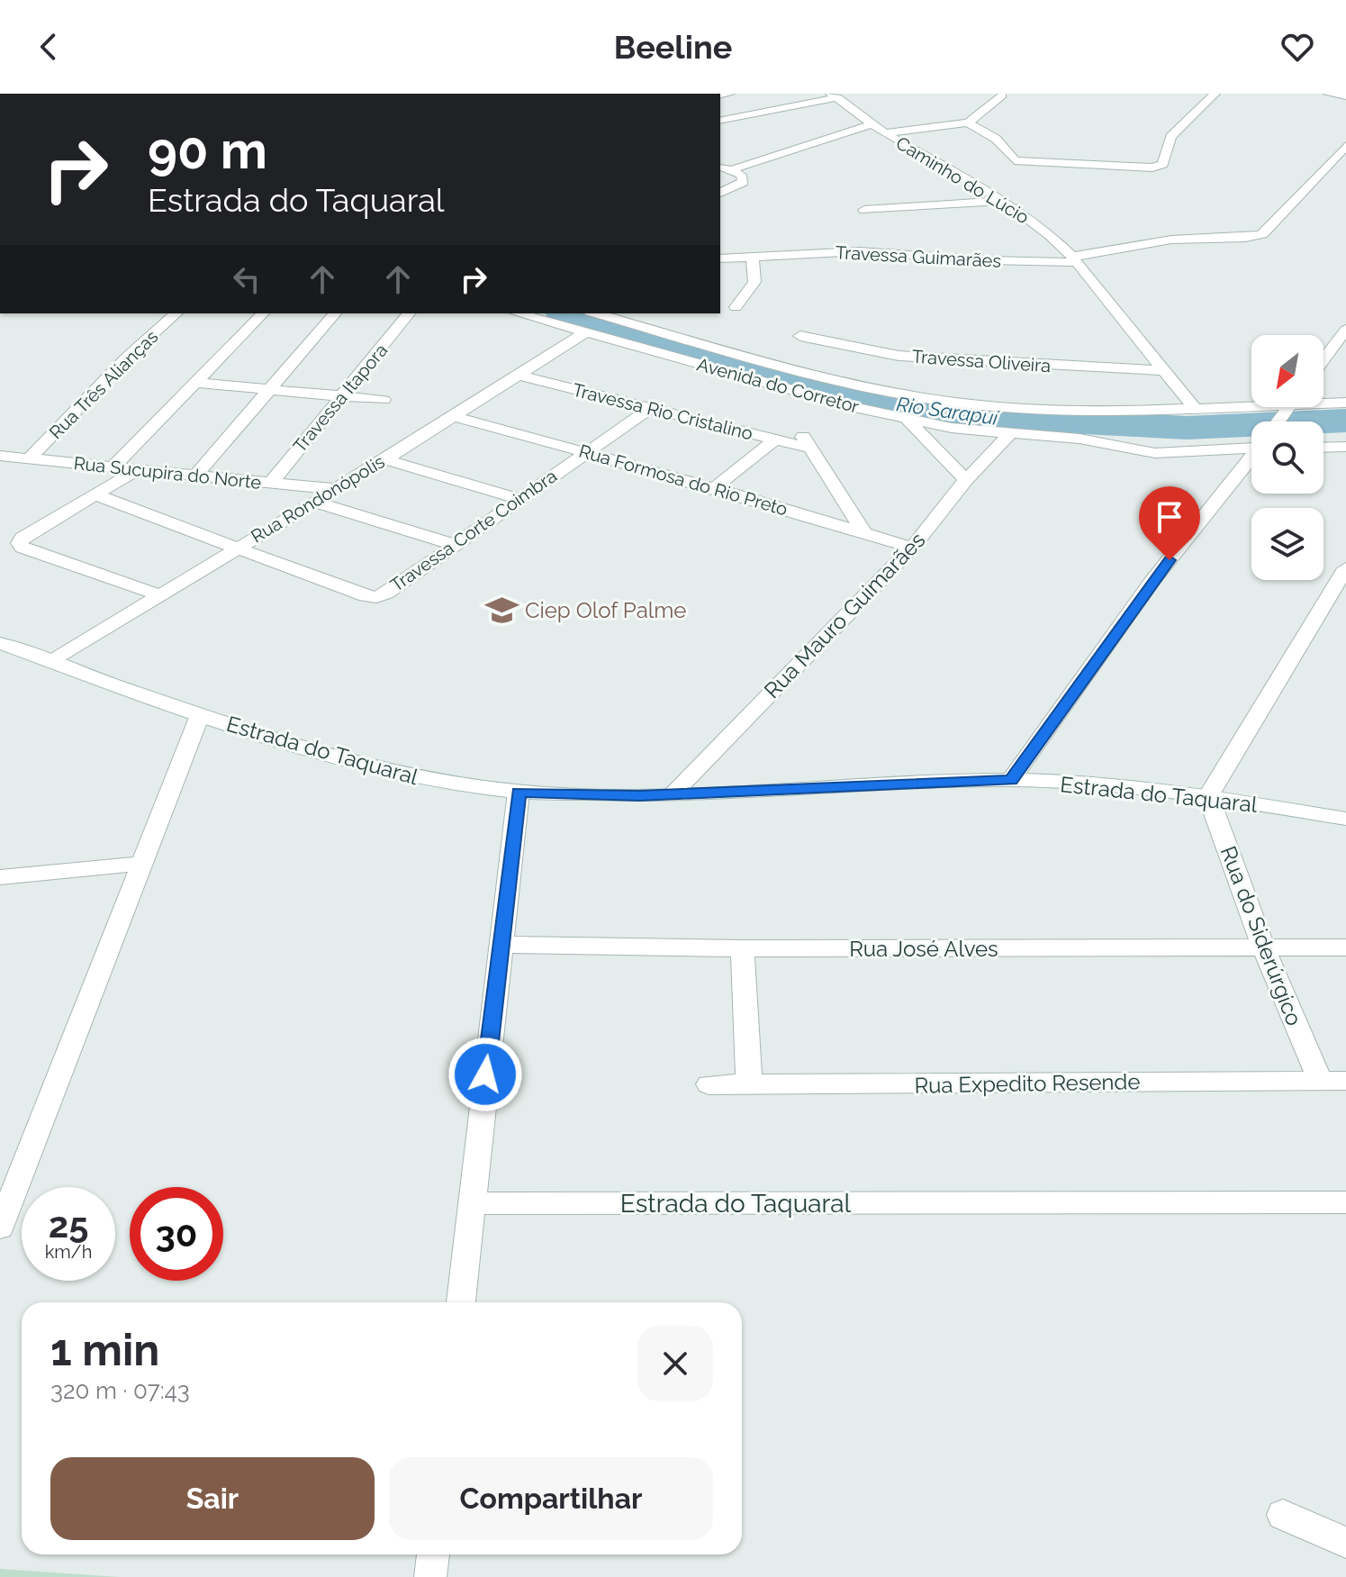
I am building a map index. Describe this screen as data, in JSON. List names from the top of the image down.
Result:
{
  "streets": {
    "street": [
      "Caminho do Lúcio",
      "Travessa Guimarães",
      "Travessa Oliveira",
      "Rua Três Alianças",
      "Avenida do Corretor",
      "Travessa Itapora",
      "Travessa Rio Cristalino",
      "Rua Sucupira do Norte",
      "Rua Formosa do Rio Preto",
      "Rua Rondonópolis",
      "Travessa Corte Coimbra",
      "Rua Mauro Guimarães",
      "Estrada do Taquaral",
      "Rua do Siderúrgico",
      "Rua José Alves",
      "Rua Expedito Resende"
    ]
  },
  "crossings": [
    ["Caminho do Lúcio", "Travessa Guimarães"],
    ["Caminho do Lúcio", "Travessa Oliveira"],
    ["Caminho do Lúcio", "Avenida do Corretor"],
    ["Rua Três Alianças", "Rua Sucupira do Norte"],
    ["Avenida do Corretor", "Rua Rondonópolis"],
    ["Avenida do Corretor", "Rua Mauro Guimarães"],
    ["Travessa Itapora", "Rua Sucupira do Norte"],
    ["Travessa Rio Cristalino", "Rua Rondonópolis"],
    ["Travessa Rio Cristalino", "Travessa Corte Coimbra"],
    ["Rua Sucupira do Norte", "Rua Rondonópolis"],
    ["Rua Formosa do Rio Preto", "Rua Rondonópolis"],
    ["Rua Formosa do Rio Preto", "Travessa Corte Coimbra"],
    ["Rua Formosa do Rio Preto", "Rua Mauro Guimarães"],
    ["Rua Rondonópolis", "Travessa Corte Coimbra"],
    ["Rua Rondonópolis", "Estrada do Taquaral"],
    ["Rua Mauro Guimarães", "Estrada do Taquaral"],
    ["Estrada do Taquaral", "Rua do Siderúrgico"],
    ["Rua do Siderúrgico", "Rua José Alves"],
    ["Rua do Siderúrgico", "Rua Expedito Resende"]
  ],
  "water": ["Rio Sarapuí"],
  "places": {
    "school or university": ["Ciep Olof Palme"]
  },
  "north": "bottom left",
  "page": {
    "header": "Beeline",
    "turn": ["90 m", "Estrada do Taquaral"],
    "speed": "25 km/h",
    "limit": "30",
    "heading": ["1 min", "320 m · 07:43"],
    "buttons": ["Sair", "Compartilhar"]
  }
}
